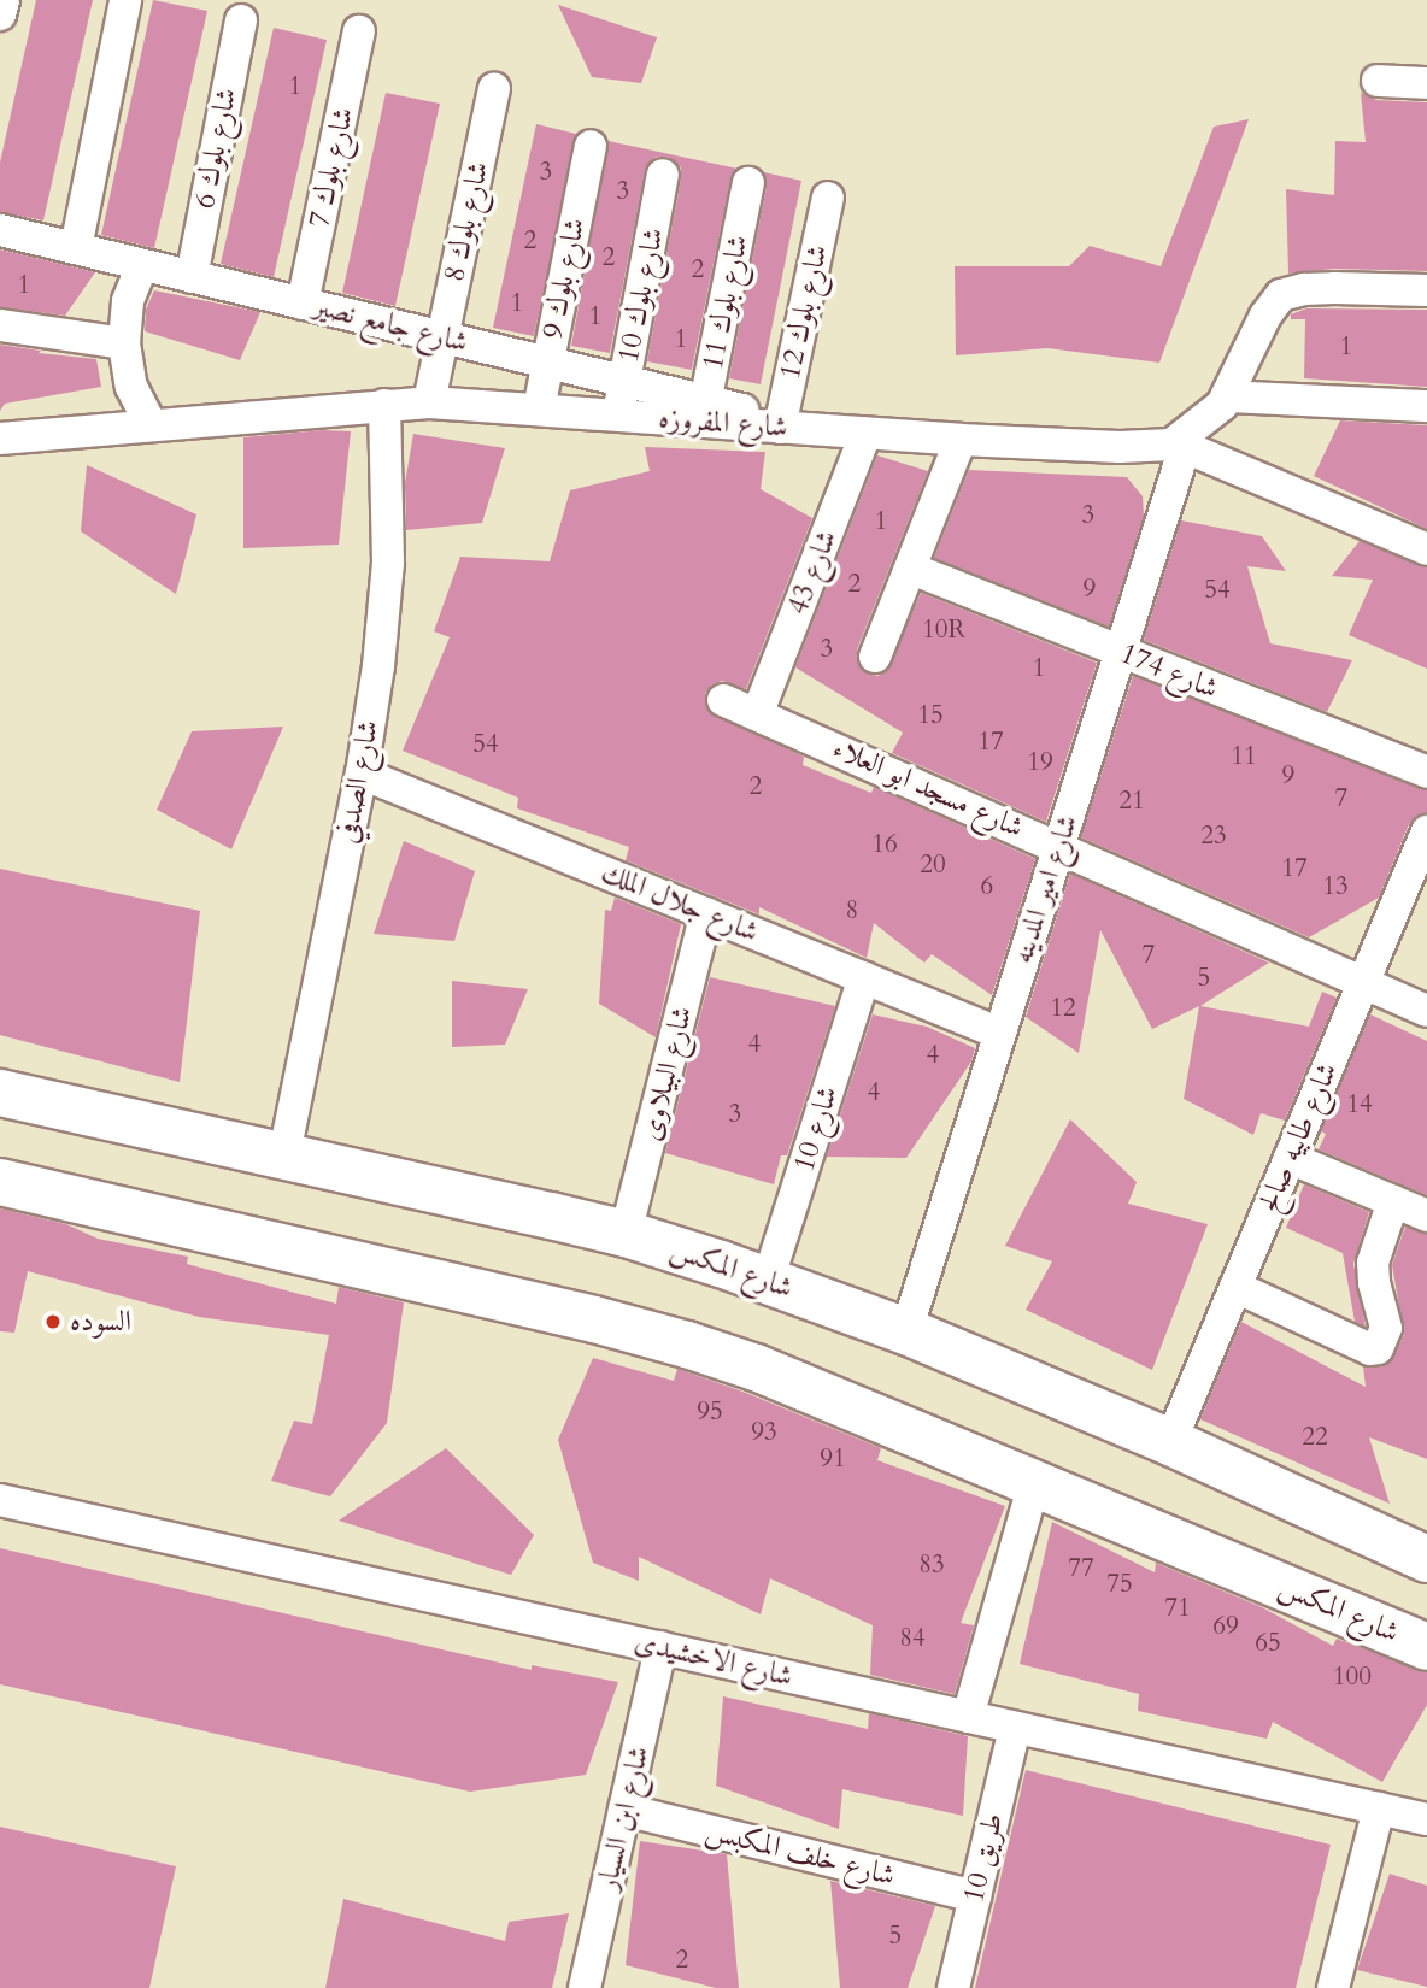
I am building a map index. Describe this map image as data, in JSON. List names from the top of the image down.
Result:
{
  "streets": {
    "main road": ["شارع المكس"],
    "street": [
      "شارع بلوك 6",
      "شارع بلوك 7",
      "شارع بلوك 8",
      "شارع بلوك 9",
      "شارع بلوك 10",
      "شارع بلوك 11",
      "شارع بلوك 12",
      "شارع جامع نصير",
      "شارع المفروزه",
      "شارع 43",
      "شارع 174",
      "شارع الصدفي",
      "شارع مسجد ابو العلاء",
      "شارع امير المدينه",
      "شارع جلال الملك",
      "شارع البيلاوى",
      "شارع 10",
      "شارع طابيه صالح",
      "شارع الاخشيدى",
      "شارع ابن السيار",
      "شارع خلف المكبس",
      "طريق 10"
    ]
  },
  "crossings": [
    ["شارع بلوك 6", "شارع جامع نصير"],
    ["شارع بلوك 7", "شارع جامع نصير"],
    ["شارع بلوك 8", "شارع جامع نصير"],
    ["شارع بلوك 8", "شارع المفروزه"],
    ["شارع بلوك 9", "شارع جامع نصير"],
    ["شارع بلوك 9", "شارع المفروزه"],
    ["شارع بلوك 10", "شارع جامع نصير"],
    ["شارع بلوك 10", "شارع المفروزه"],
    ["شارع بلوك 11", "شارع جامع نصير"],
    ["شارع بلوك 11", "شارع المفروزه"],
    ["شارع بلوك 12", "شارع المفروزه"],
    ["شارع جامع نصير", "شارع المفروزه"],
    ["شارع المفروزه", "شارع 43"],
    ["شارع المفروزه", "شارع الصدفي"],
    ["شارع المفروزه", "شارع امير المدينه"],
    ["شارع 43", "شارع مسجد ابو العلاء"],
    ["شارع 174", "شارع امير المدينه"],
    ["شارع الصدفي", "شارع جلال الملك"],
    ["شارع الصدفي", "شارع المكس"],
    ["شارع مسجد ابو العلاء", "شارع امير المدينه"],
    ["شارع مسجد ابو العلاء", "شارع طابيه صالح"],
    ["شارع امير المدينه", "شارع جلال الملك"],
    ["شارع امير المدينه", "شارع المكس"],
    ["شارع جلال الملك", "شارع البيلاوى"],
    ["شارع جلال الملك", "شارع 10"],
    ["شارع البيلاوى", "شارع المكس"],
    ["شارع 10", "شارع المكس"],
    ["شارع طابيه صالح", "شارع المكس"],
    ["شارع الاخشيدى", "شارع ابن السيار"],
    ["شارع الاخشيدى", "طريق 10"],
    ["شارع ابن السيار", "شارع خلف المكبس"],
    ["شارع خلف المكبس", "طريق 10"]
  ],
  "places": ["السوده"],
  "house_numbers": [
    "1",
    "3",
    "3",
    "2",
    "2",
    "2",
    "1",
    "1",
    "1",
    "1",
    "1",
    "3",
    "1",
    "2",
    "9",
    "54",
    "10R",
    "3",
    "1",
    "15",
    "17",
    "54",
    "11",
    "19",
    "9",
    "2",
    "7",
    "21",
    "23",
    "16",
    "20",
    "17",
    "6",
    "13",
    "8",
    "7",
    "5",
    "12",
    "4",
    "4",
    "4",
    "14",
    "3",
    "95",
    "93",
    "22",
    "91",
    "83",
    "77",
    "75",
    "71",
    "69",
    "84",
    "65",
    "100",
    "5",
    "2"
  ]
}
